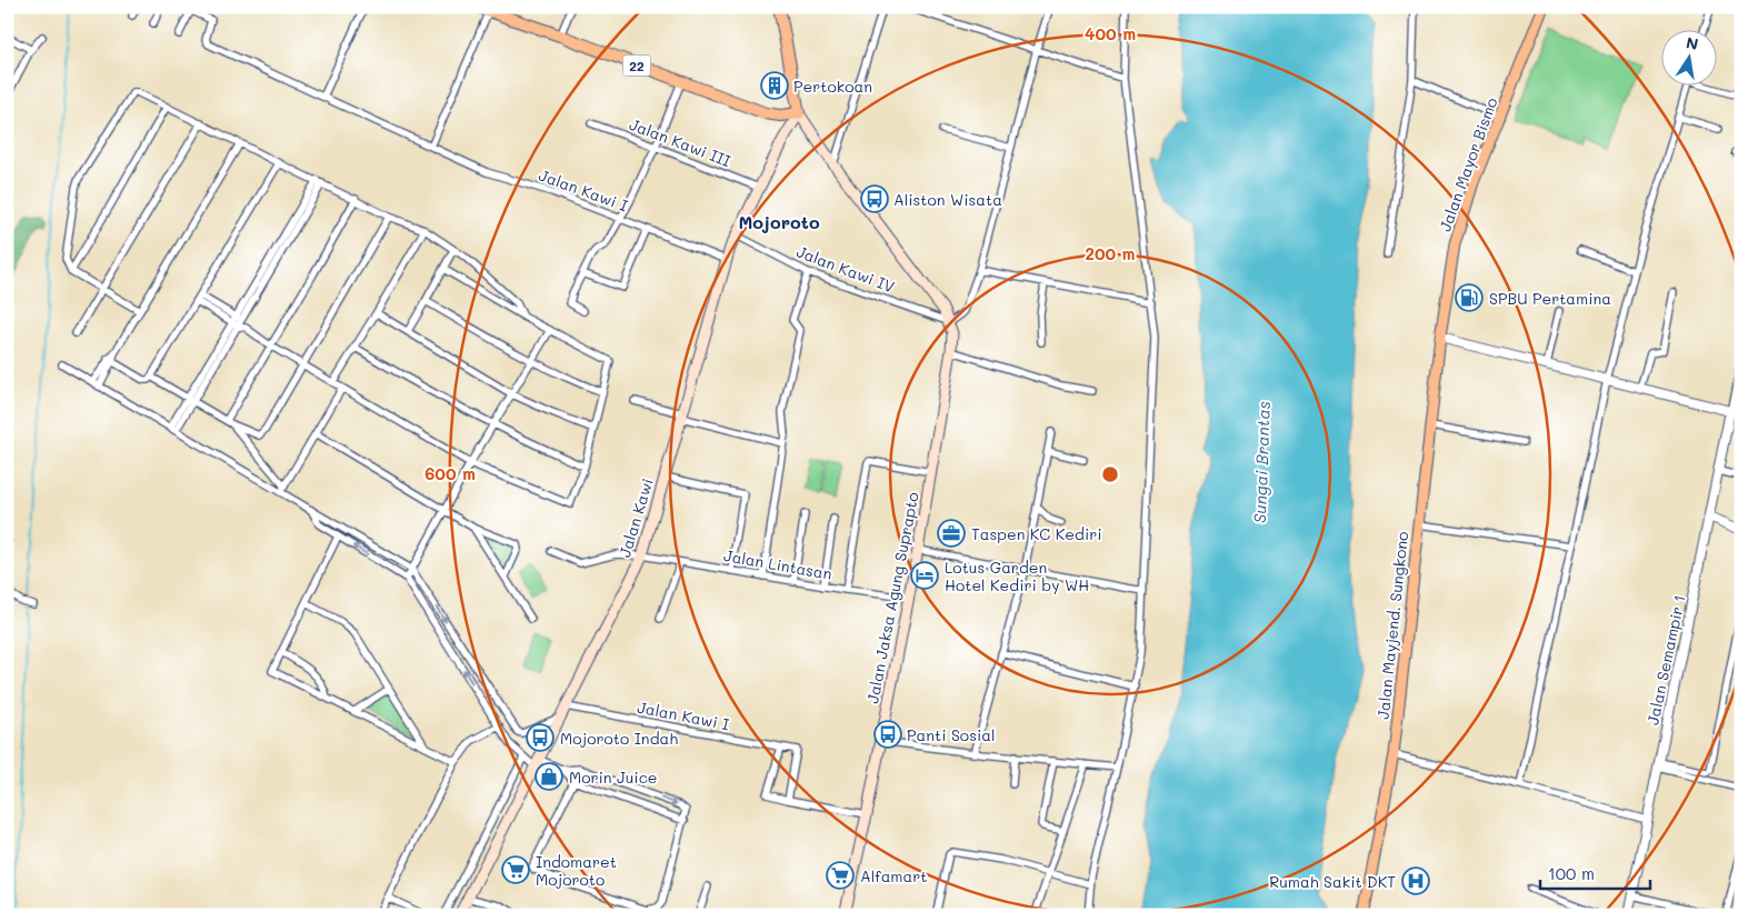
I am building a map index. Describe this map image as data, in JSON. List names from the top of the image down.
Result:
{
  "streets": {
    "highway": ["22"],
    "main road": [
      "Jalan Mayor Bismo",
      "Jalan Kawi",
      "Jalan Jaksa Agung Suprapto",
      "Jalan Mayjend. Sungkono"
    ],
    "street": [
      "Jalan Kawi III",
      "Jalan Kawi I",
      "Jalan Kawi IV",
      "Jalan Lintasan",
      "Jalan Semampir 1"
    ]
  },
  "crossings": [
    ["22", "Jalan Kawi"],
    ["Jalan Kawi III", "Jalan Kawi"],
    ["Jalan Mayor Bismo", "Jalan Mayjend. Sungkono"],
    ["Jalan Kawi I", "Jalan Kawi"],
    ["Jalan Kawi IV", "Jalan Kawi"],
    ["Jalan Kawi IV", "Jalan Jaksa Agung Suprapto"],
    ["Jalan Kawi", "Jalan Lintasan"],
    ["Jalan Lintasan", "Jalan Jaksa Agung Suprapto"]
  ],
  "districts": ["Mojoroto"],
  "water": ["Sungai Brantas"],
  "places": {
    "building": ["Pertokoan"],
    "bus stop": ["Aliston Wisata", "Panti Sosial", "Mojoroto Indah"],
    "fuel station": ["SPBU Pertamina"],
    "office": ["Taspen KC Kediri"],
    "hotel": ["Lotus Garden Hotel Kediri by WH"],
    "shop": ["Morin Juice"],
    "supermarket": ["Indomaret Mojoroto", "Alfamart"],
    "hospital": ["Rumah Sakit DKT"]
  },
  "scale_bar": "100 m",
  "north": "top",
  "rings": ["400 m", "200 m", "600 m"]
}
